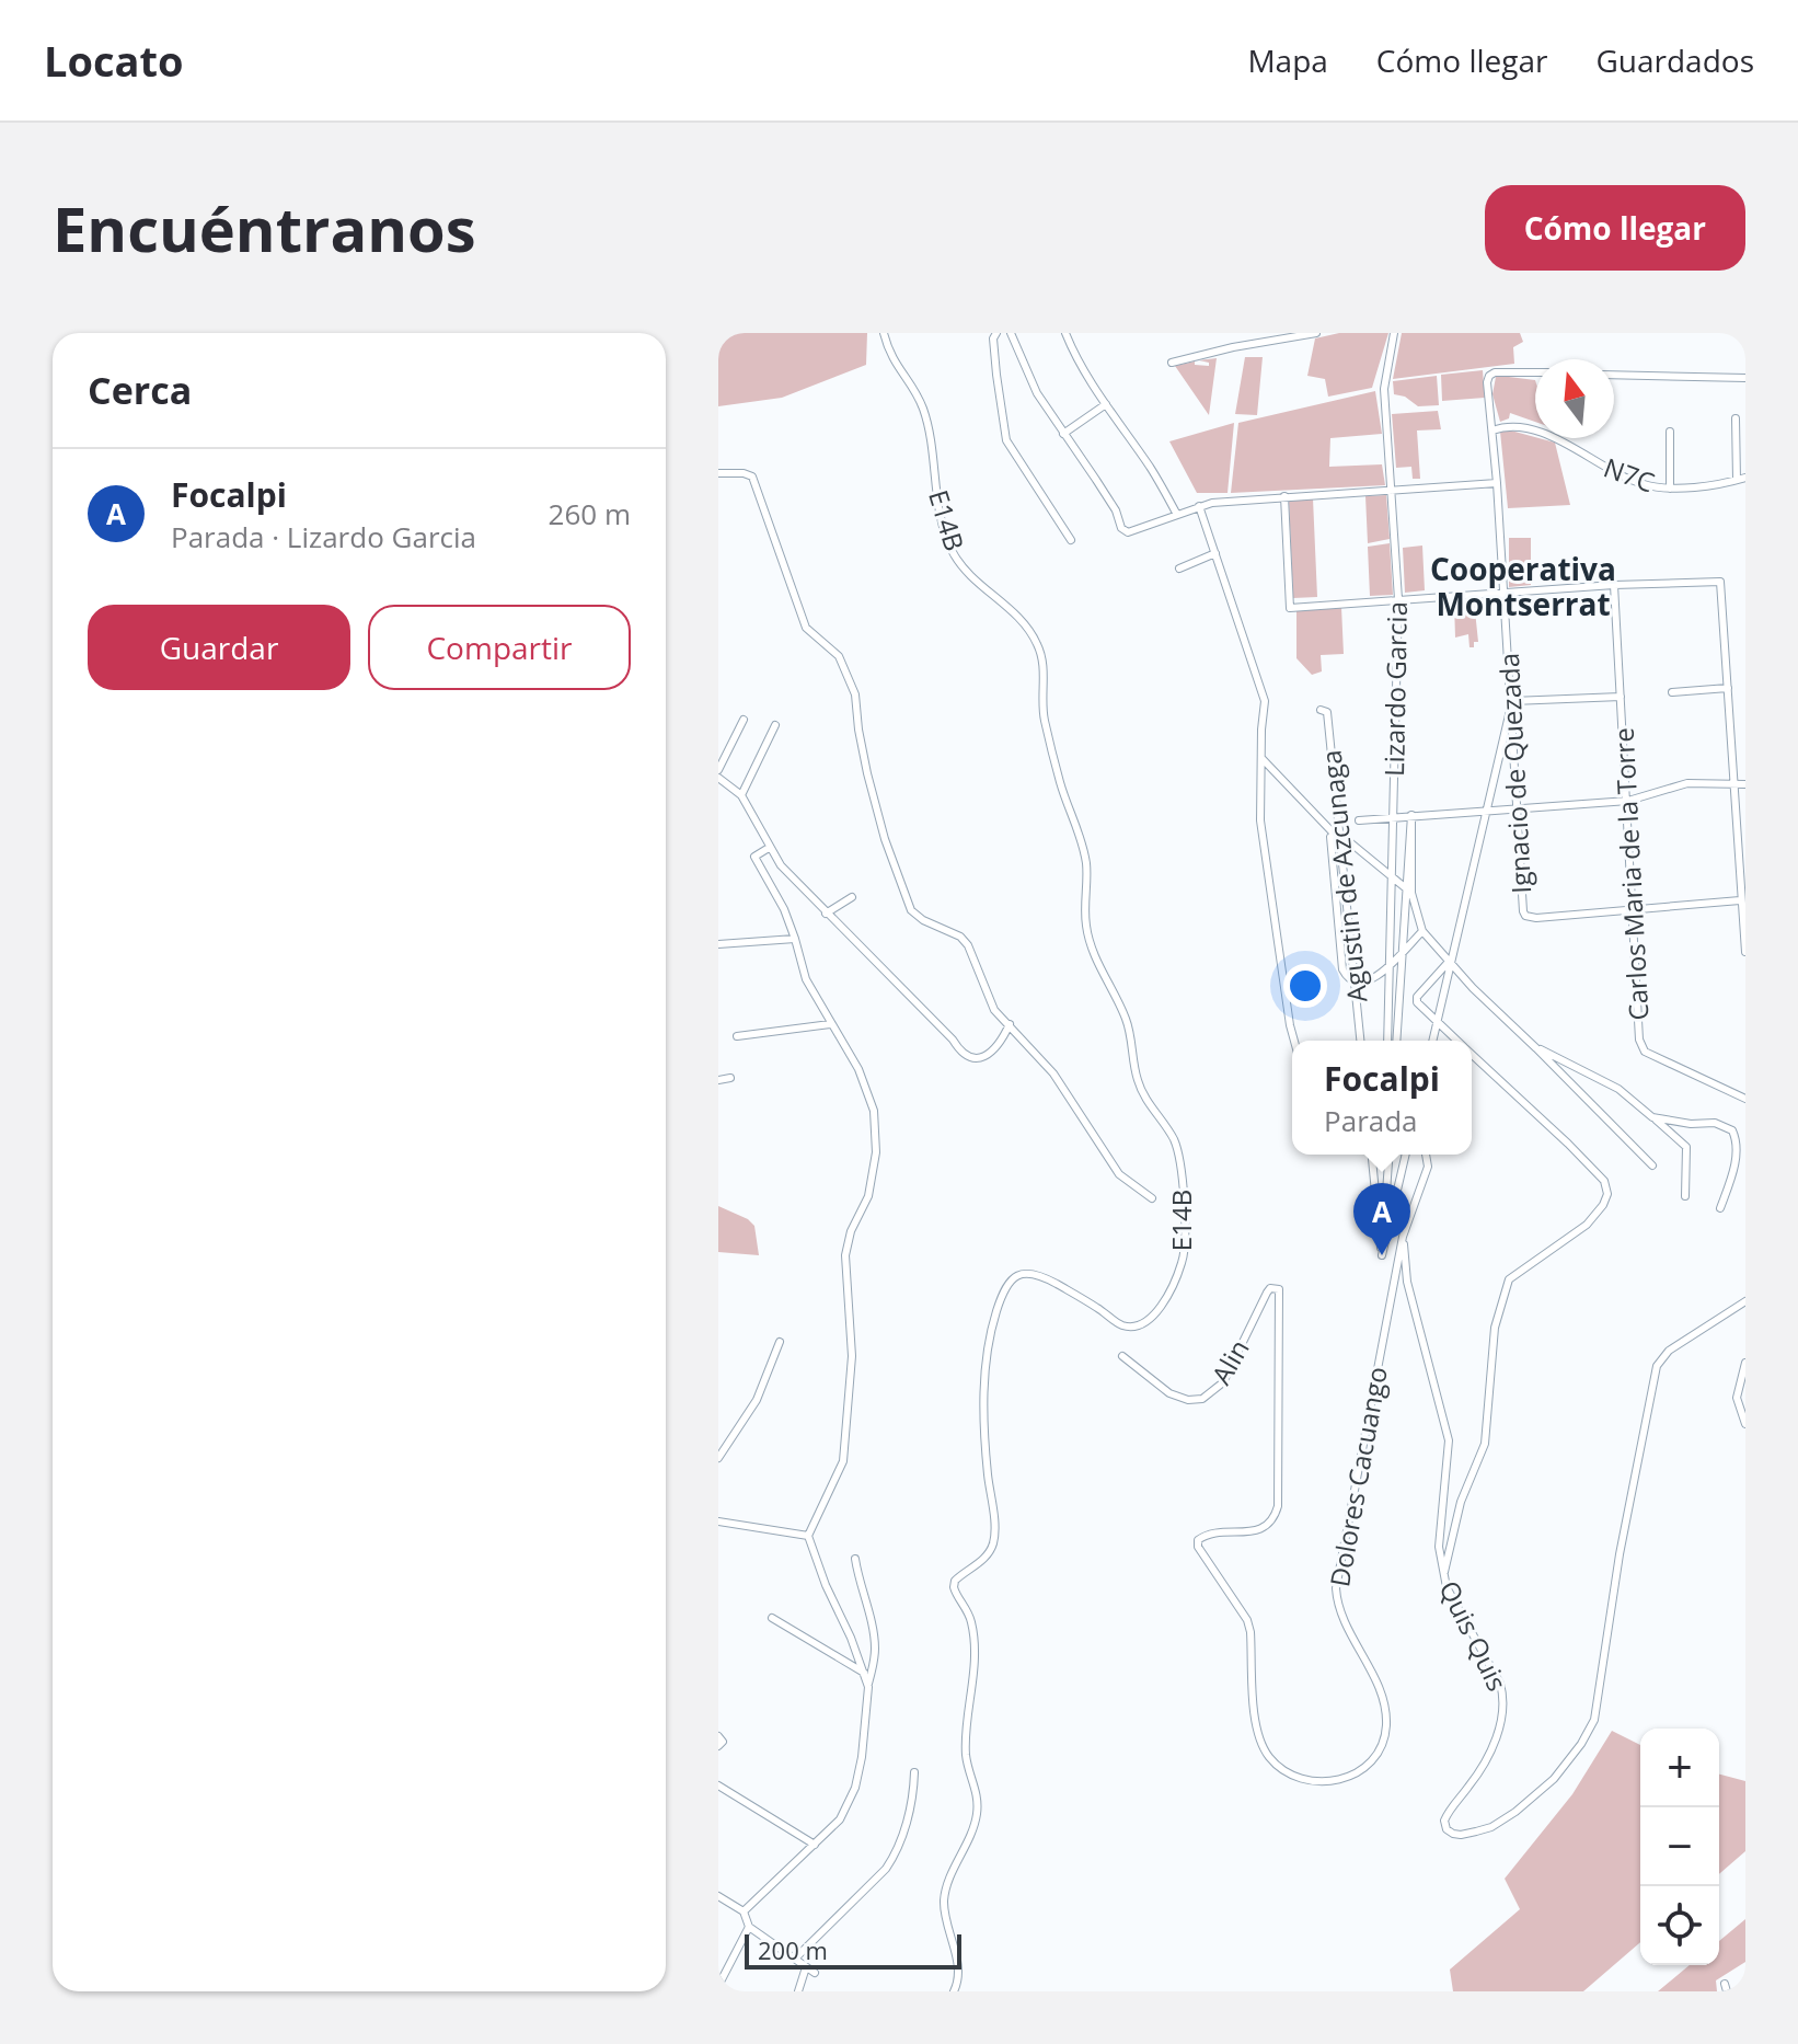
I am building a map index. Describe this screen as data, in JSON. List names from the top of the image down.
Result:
{
  "streets": {
    "street": [
      "N7C",
      "E14B",
      "Lizardo Garcia",
      "Ignacio de Quezada",
      "Carlos Maria de la Torre",
      "Agustin de Azcunaga",
      "Alin",
      "Dolores Cacuango",
      "Quis Quis"
    ]
  },
  "crossings": [
    ["N7C", "Ignacio de Quezada"],
    ["Ignacio de Quezada", "Carlos Maria de la Torre"],
    ["Alin", "Dolores Cacuango"],
    ["Dolores Cacuango", "Quis Quis"]
  ],
  "districts": ["Cooperativa Montserrat"],
  "scale_bar": "200 m",
  "north": "top",
  "page": {
    "header": "Locato",
    "nav": ["Mapa", "Cómo llegar", "Guardados"],
    "buttons": [
      "Cómo llegar",
      ["Guardar", "Compartir"]
    ],
    "title": "Encuéntranos",
    "heading": "Cerca",
    "list": [
      {
        "mark": "A",
        "name": "Focalpi",
        "note": "Parada · Lizardo Garcia",
        "value": "260 m"
      }
    ],
    "popup": ["Focalpi", "Parada"],
    "pins": "A",
    "map_buttons": ["+", "−"],
    "scale": "200 m"
  }
}
